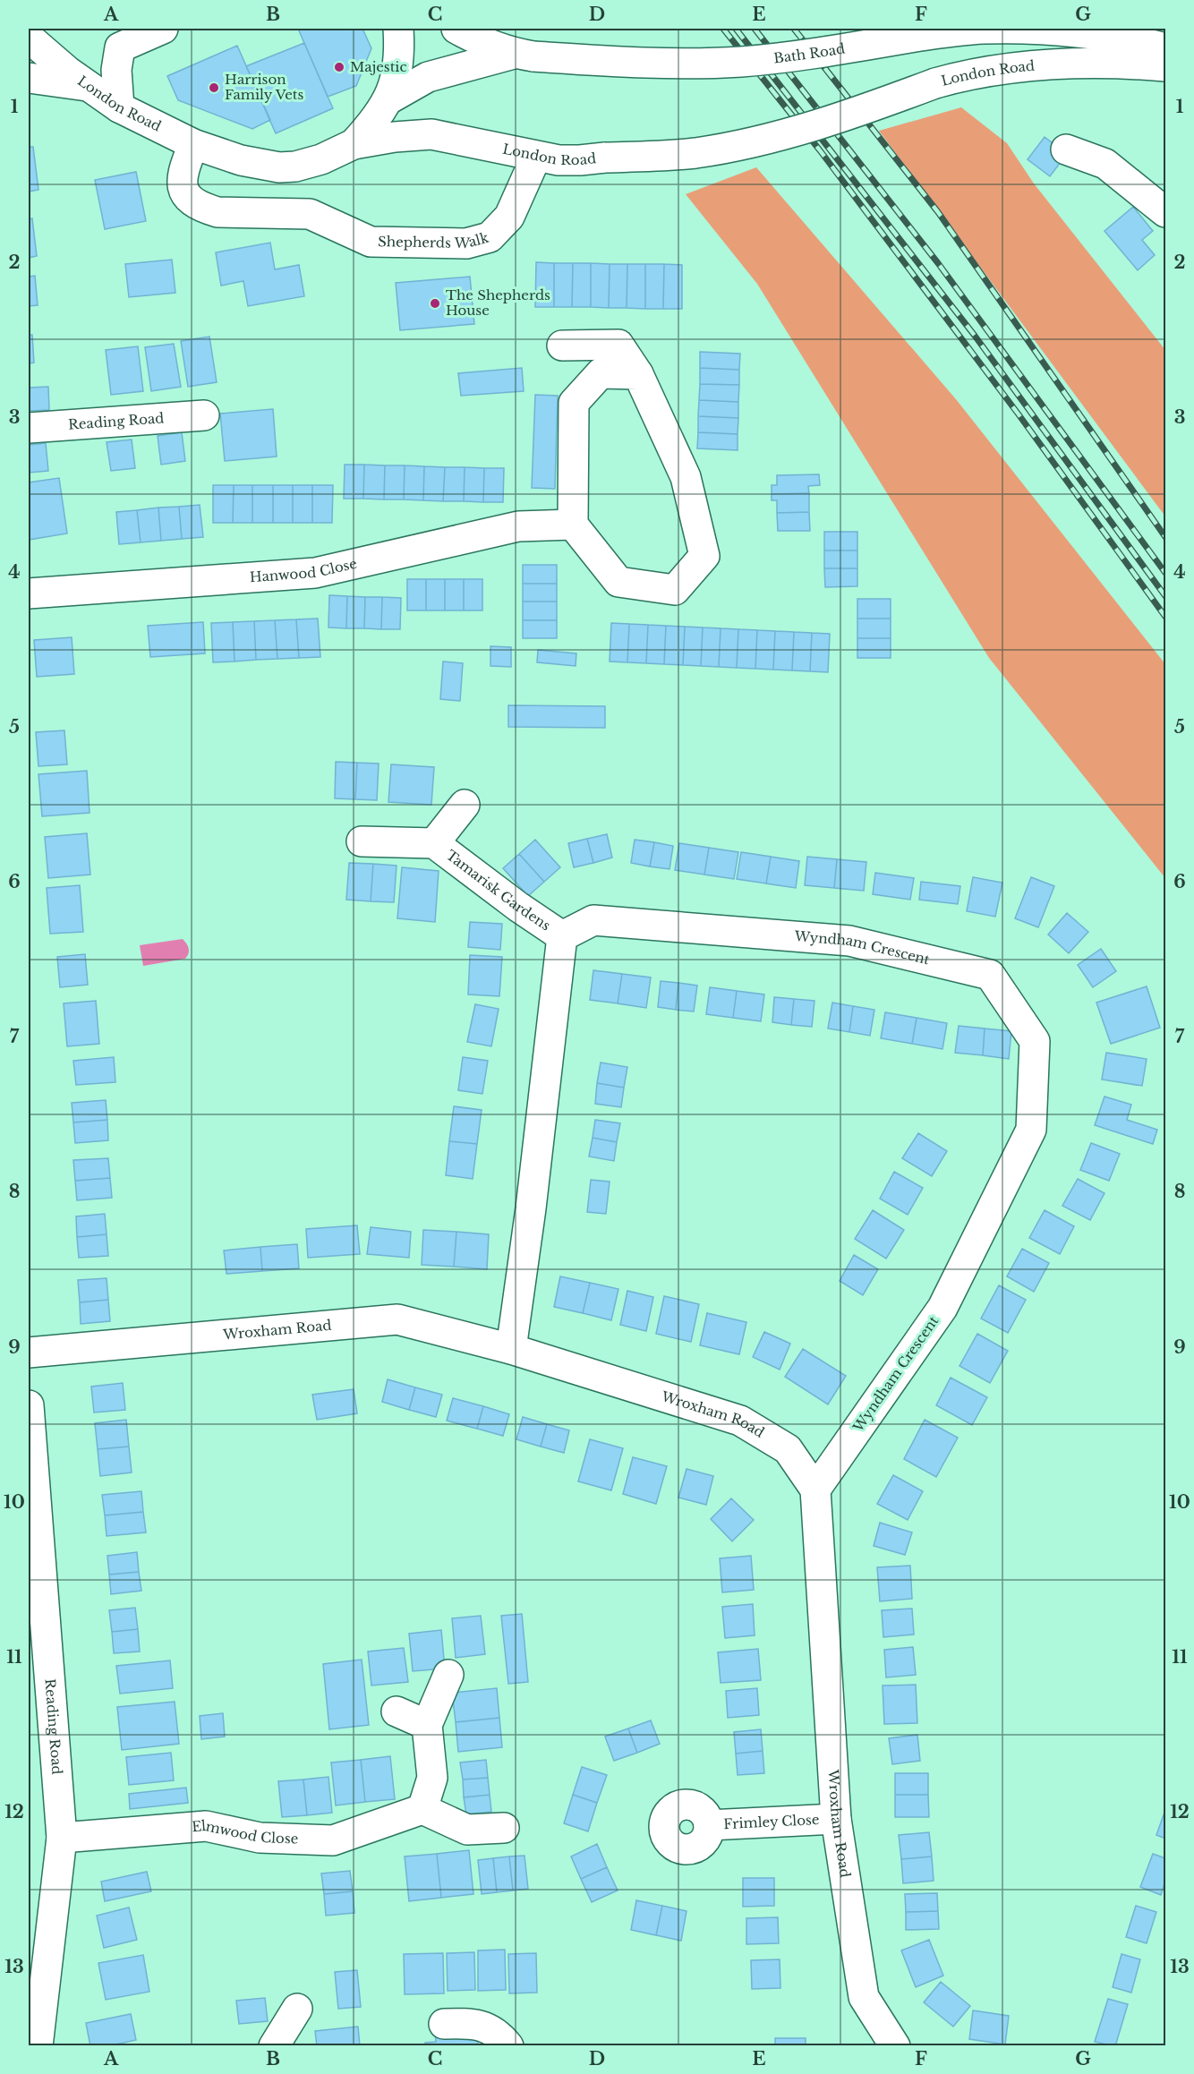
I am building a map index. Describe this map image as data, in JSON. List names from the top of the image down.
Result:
{
  "streets": {
    "street": [
      "Bath Road",
      "London Road",
      "Shepherds Walk",
      "Reading Road",
      "Hanwood Close",
      "Tamarisk Gardens",
      "Wyndham Crescent",
      "Wroxham Road",
      "Frimley Close",
      "Elmwood Close"
    ]
  },
  "crossings": [
    ["London Road", "Shepherds Walk"],
    ["Reading Road", "Elmwood Close"],
    ["Tamarisk Gardens", "Wyndham Crescent"],
    ["Wyndham Crescent", "Wroxham Road"],
    ["Wroxham Road", "Frimley Close"]
  ],
  "places": ["Majestic", "Harrison Family Vets", "The Shepherds House"],
  "grid": {
    "columns": [
      "A",
      "B",
      "C",
      "D",
      "E",
      "F",
      "G"
    ],
    "rows": [
      "1",
      "2",
      "3",
      "4",
      "5",
      "6",
      "7",
      "8",
      "9",
      "10",
      "11",
      "12",
      "13"
    ]
  }
}
